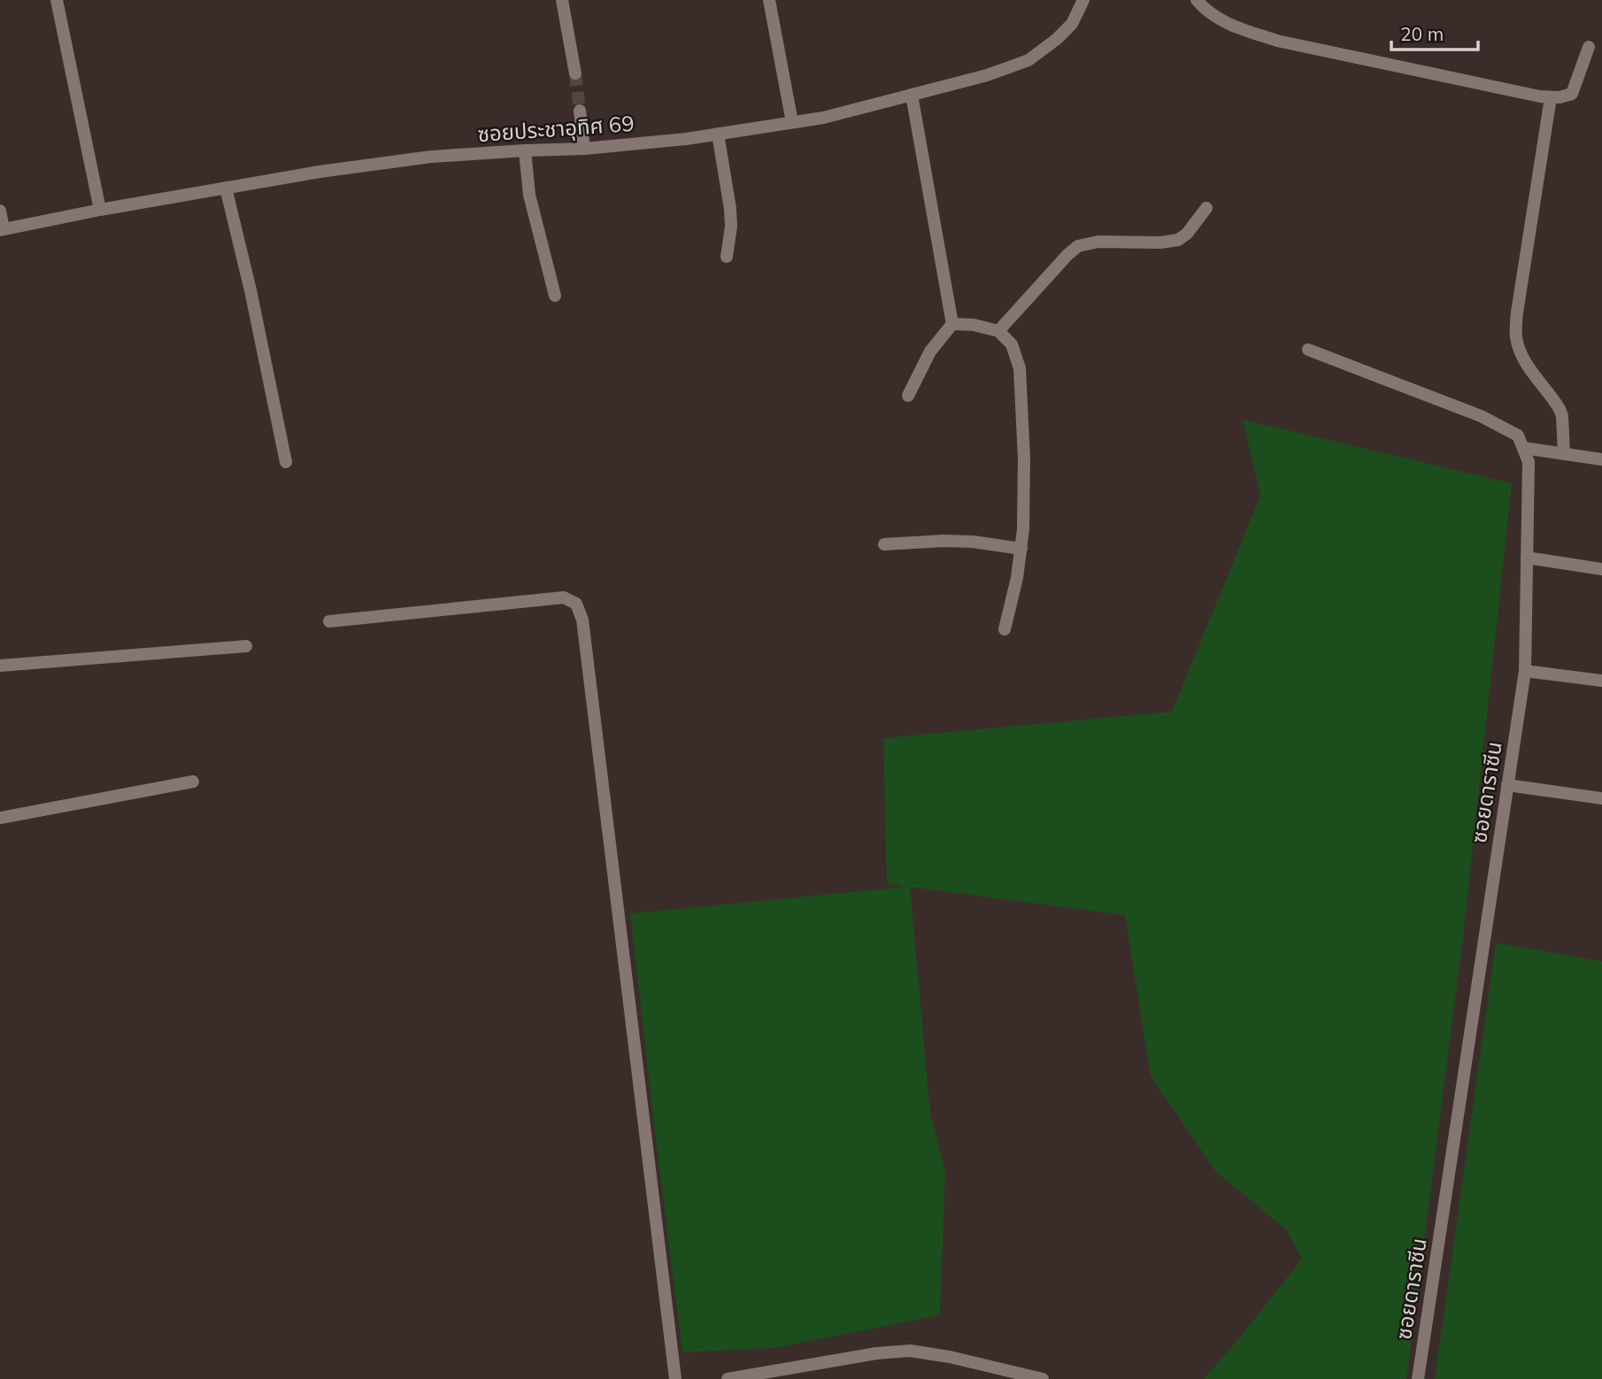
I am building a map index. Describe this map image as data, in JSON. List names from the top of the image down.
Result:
{
  "streets": {
    "street": ["ซอยประชาอุทิศ 69", "ซอยดาราซีน"]
  },
  "scale_bar": "20 m"
}
